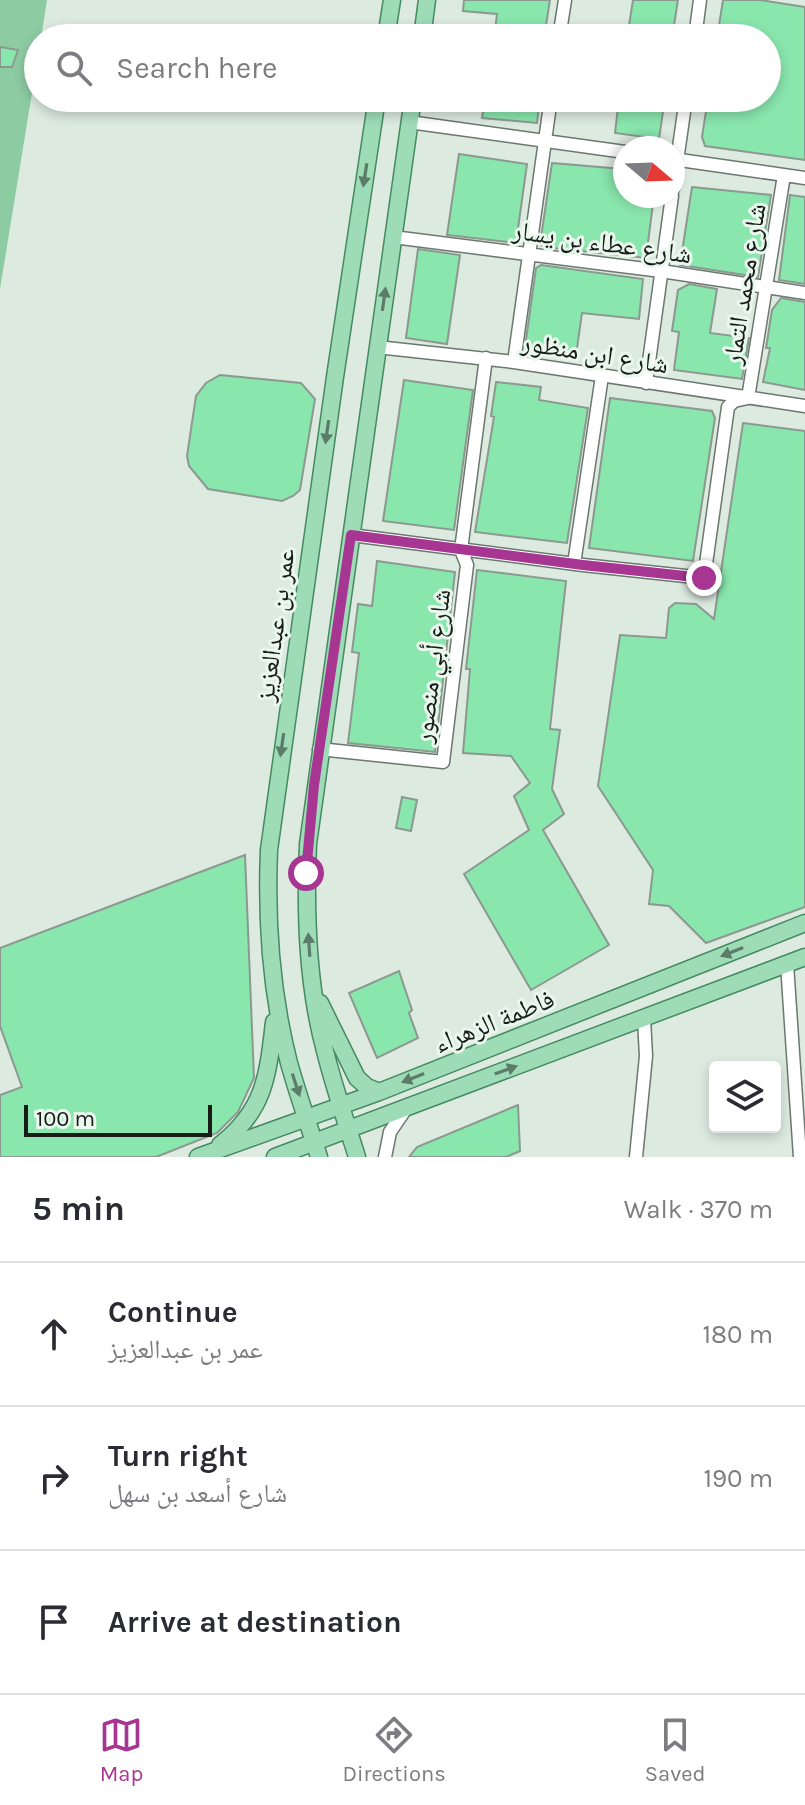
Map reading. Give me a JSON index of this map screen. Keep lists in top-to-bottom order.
{
  "streets": {
    "main road": ["عمر بن عبدالعزيز", "فاطمة الزهراء"],
    "street": [
      "شارع عطاء بن يسار",
      "شارع محمد التمار",
      "شارع ابن منظور",
      "شارع أبي منصور"
    ]
  },
  "crossings": [
    ["شارع عطاء بن يسار", "شارع محمد التمار"],
    ["شارع محمد التمار", "شارع ابن منظور"],
    ["شارع ابن منظور", "شارع أبي منصور"],
    ["عمر بن عبدالعزيز", "فاطمة الزهراء"]
  ],
  "scale_bar": "100 m",
  "north": "right",
  "page": {
    "search": "Search here",
    "scale": "100 m",
    "heading": ["5 min", "Walk · 370 m"],
    "list": [
      ["Continue", "عمر بن عبدالعزيز", "180 m"],
      ["Turn right", "شارع أسعد بن سهل", "190 m"],
      "Arrive at destination"
    ],
    "nav": ["Map", "Directions", "Saved"]
  }
}
